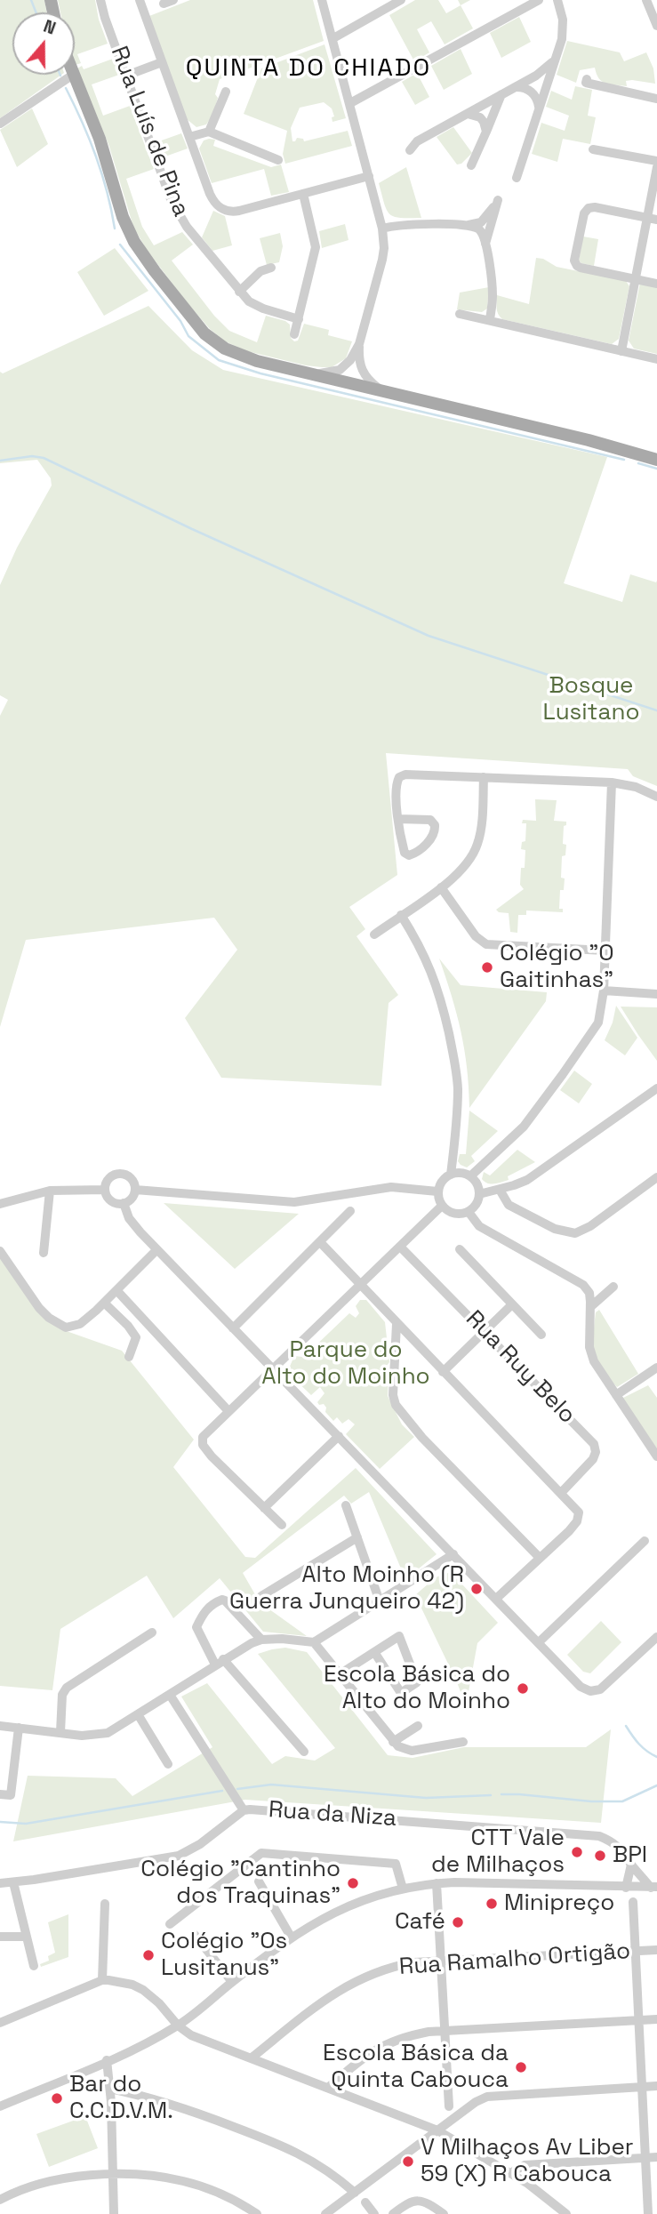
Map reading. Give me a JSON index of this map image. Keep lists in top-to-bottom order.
{
  "streets": {
    "street": [
      "Rua Luís de Pina",
      "Rua Ruy Belo",
      "Rua da Niza",
      "Rua Ramalho Ortigão"
    ]
  },
  "districts": ["QUINTA DO CHIADO"],
  "parks": ["Bosque Lusitano", "Parque do Alto do Moinho"],
  "places": [
    "Colégio \"O Gaitinhas\"",
    "Alto Moinho (R Guerra Junqueiro 42)",
    "Escola Básica do Alto do Moinho",
    "CTT Vale de Milhaços",
    "BPI",
    "Colégio \"Cantinho dos Traquinas\"",
    "Minipreço",
    "Café",
    "Colégio \"Os Lusitanus\"",
    "Escola Básica da Quinta Cabouca",
    "Bar do C.C.D.V.M.",
    "V Milhaços Av Liber 59 (X) R Cabouca"
  ],
  "north": "top"
}
